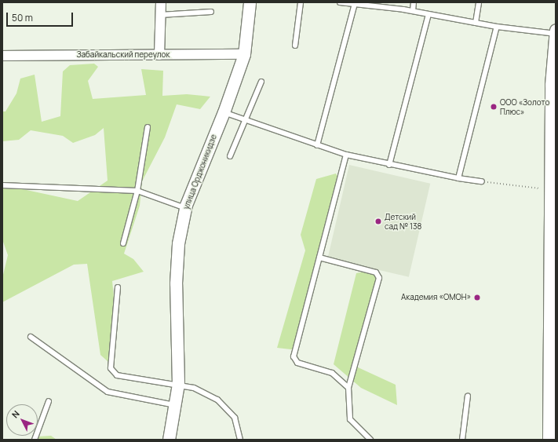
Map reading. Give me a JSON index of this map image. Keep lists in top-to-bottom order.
{
  "streets": {
    "street": ["Забайкальский переулок", "улица Орджоникидзе"]
  },
  "crossings": [
    ["Забайкальский переулок", "улица Орджоникидзе"]
  ],
  "places": ["ООО «Золото Плюс»", "Детский сад № 138", "Академия «ОМОН»"],
  "scale_bar": "50 m",
  "north": "top left"
}
